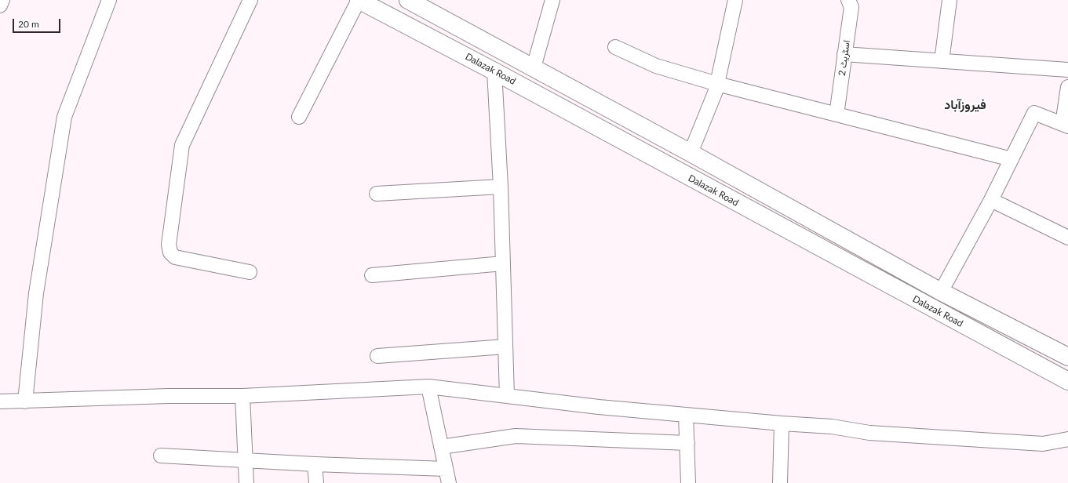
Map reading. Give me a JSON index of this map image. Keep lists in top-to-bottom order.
{
  "streets": {
    "main road": ["Dalazak Road"],
    "street": ["اسٹریٹ 2"]
  },
  "districts": ["فیروزآباد"],
  "scale_bar": "20 m"
}
